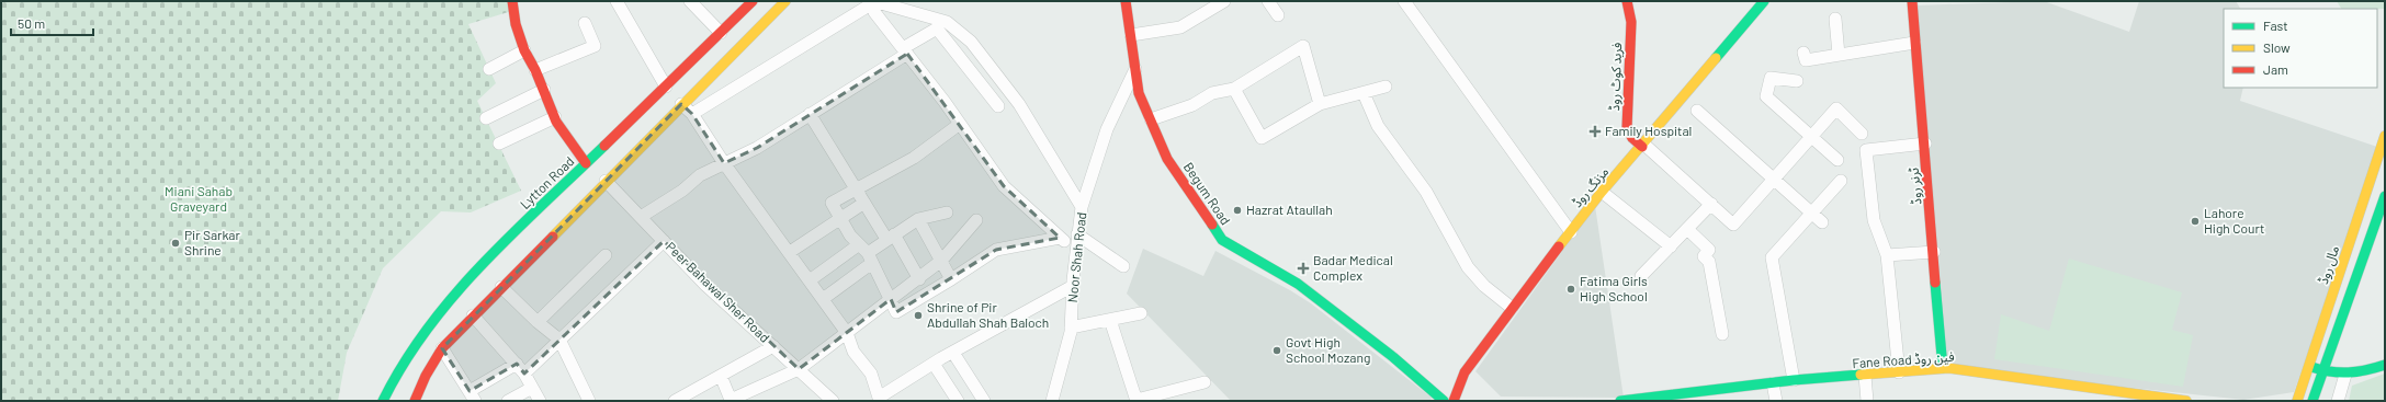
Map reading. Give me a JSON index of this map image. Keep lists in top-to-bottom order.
{
  "streets": {
    "main road": [
      "فرید کوٹ روڈ",
      "Lytton Road",
      "ٹرنر روڈ",
      "مزنگ روڈ",
      "Begum Road",
      "مال روڈ",
      "Fane Road فین روڈ"
    ],
    "street": ["Noor Shah Road", "Peer Bahawal Sher Road"]
  },
  "crossings": [
    ["فرید کوٹ روڈ", "مزنگ روڈ"],
    ["ٹرنر روڈ", "Fane Road فین روڈ"],
    ["Begum Road", "Noor Shah Road"]
  ],
  "parks": ["Miani Sahab Graveyard"],
  "places": {
    "health": ["Family Hospital", "Badar Medical Complex"],
    "other": [
      "Hazrat Ataullah",
      "Lahore High Court",
      "Pir Sarkar Shrine",
      "Fatima Girls High School",
      "Shrine of Pir Abdullah Shah Baloch",
      "Govt High School Mozang"
    ]
  },
  "legend": ["Fast", "Slow", "Jam"],
  "scale_bar": "50 m"
}
